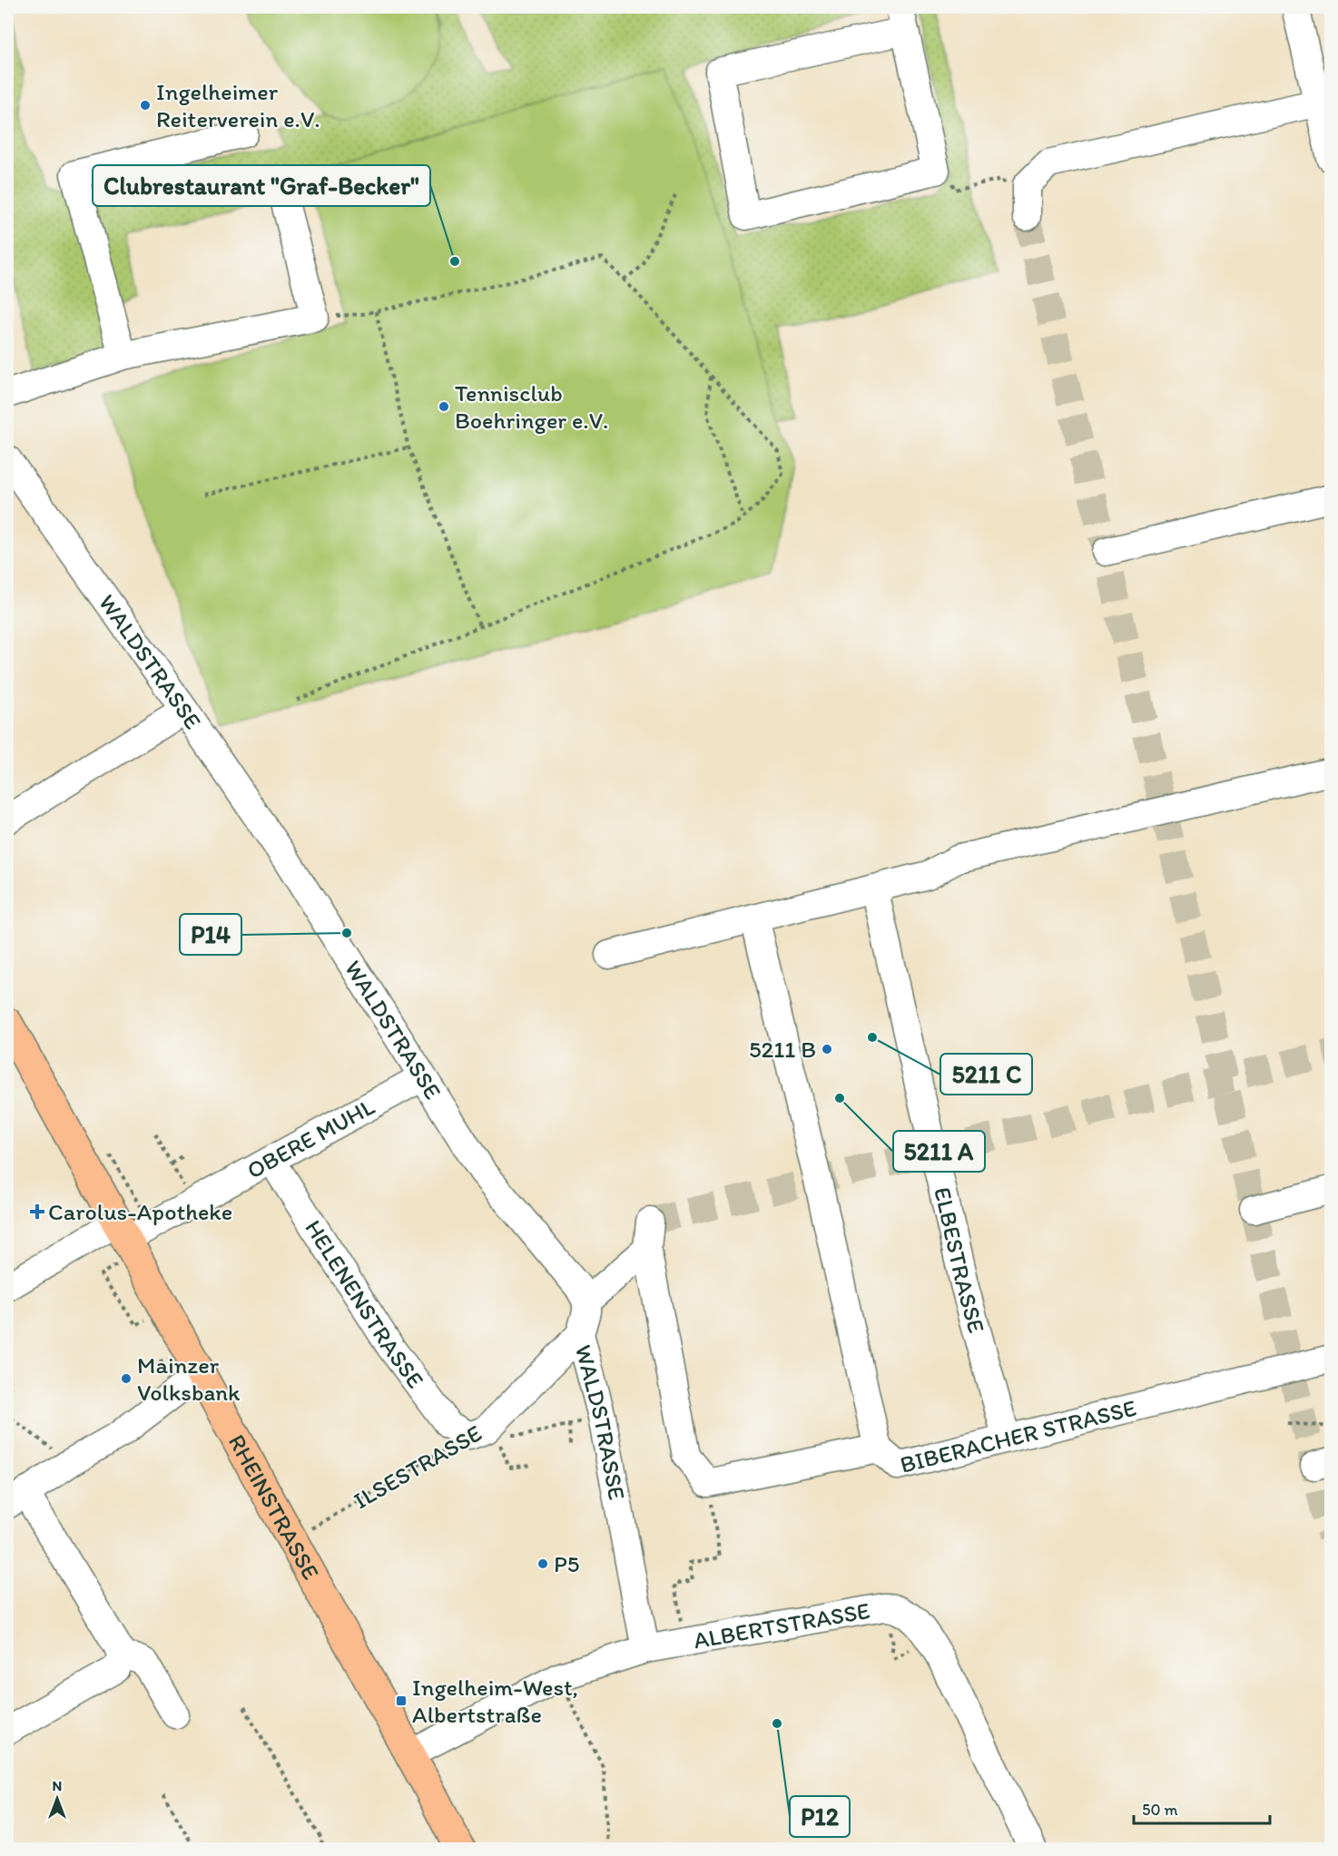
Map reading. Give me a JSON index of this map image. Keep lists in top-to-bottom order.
{
  "streets": {
    "main road": ["RHEINSTRASSE"],
    "street": [
      "WALDSTRASSE",
      "OBERE MUHL",
      "ELBESTRASSE",
      "HELENENSTRASSE",
      "BIBERACHER STRASSE",
      "ILSESTRASSE",
      "ALBERTSTRASSE"
    ]
  },
  "crossings": [
    ["WALDSTRASSE", "OBERE MUHL"],
    ["WALDSTRASSE", "ILSESTRASSE"],
    ["WALDSTRASSE", "ALBERTSTRASSE"],
    ["OBERE MUHL", "HELENENSTRASSE"],
    ["OBERE MUHL", "RHEINSTRASSE"],
    ["ELBESTRASSE", "BIBERACHER STRASSE"],
    ["HELENENSTRASSE", "ILSESTRASSE"],
    ["ILSESTRASSE", "RHEINSTRASSE"],
    ["RHEINSTRASSE", "ALBERTSTRASSE"]
  ],
  "places": {
    "other": [
      "Ingelheimer Reiterverein e.V.",
      "Clubrestaurant \"Graf-Becker\"",
      "Tennisclub Boehringer e.V.",
      "P14",
      "5211 C",
      "5211 B",
      "5211 A",
      "Mainzer Volksbank",
      "P5",
      "P12"
    ],
    "health": ["Carolus-Apotheke"],
    "transit": ["Ingelheim-West, Albertstraße"]
  },
  "scale_bar": "50 m",
  "north": "top"
}
